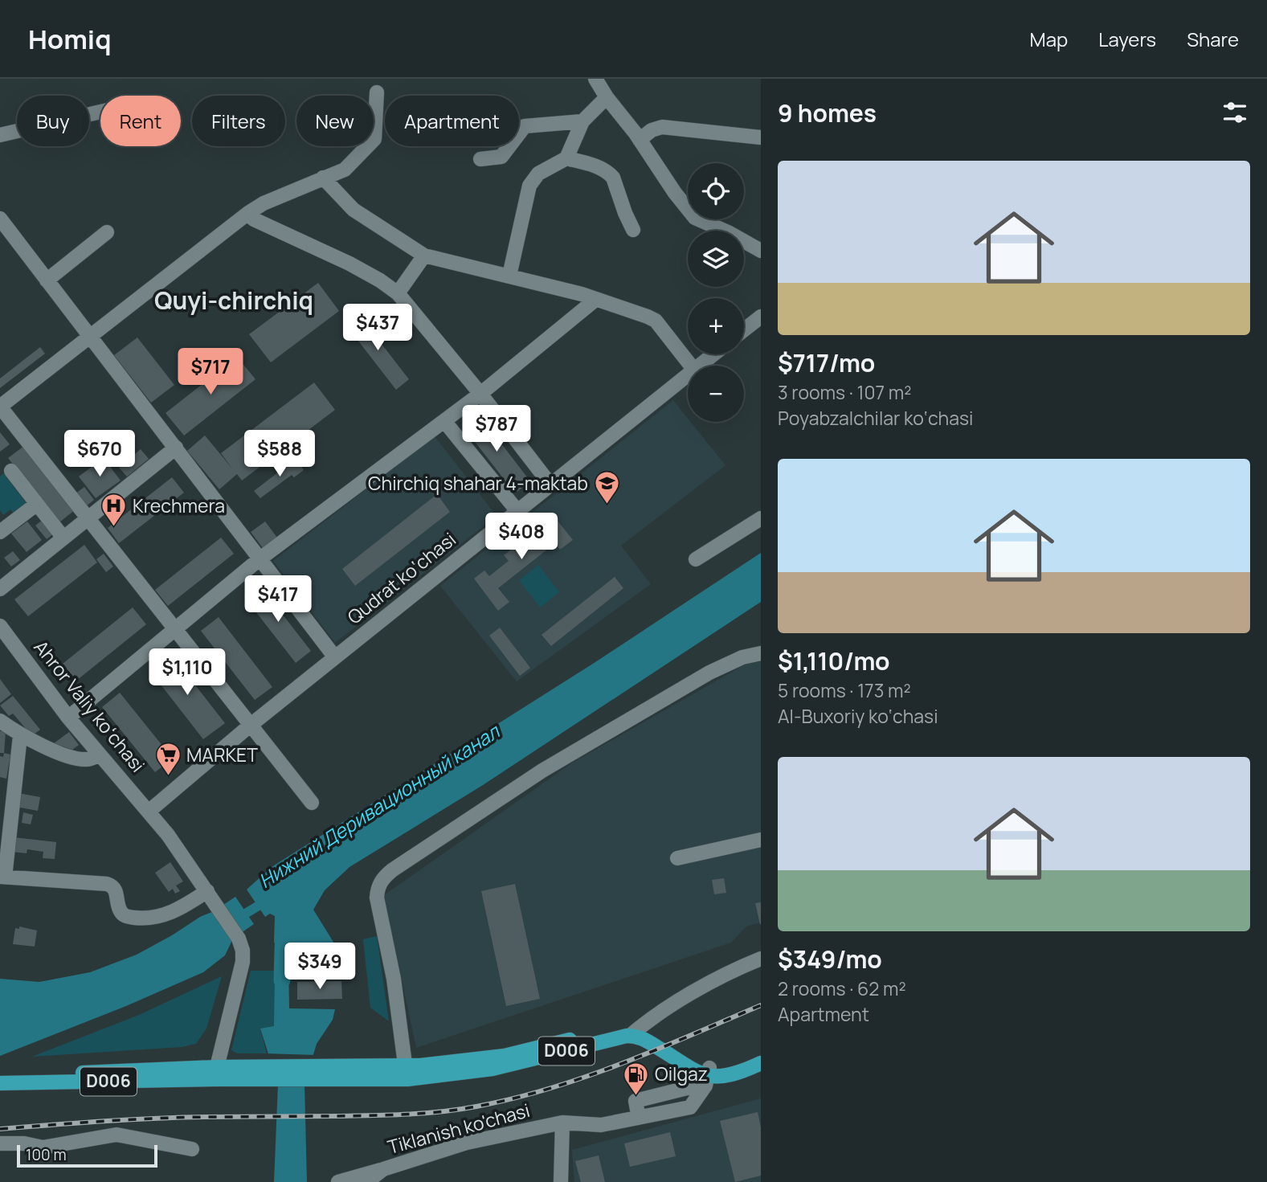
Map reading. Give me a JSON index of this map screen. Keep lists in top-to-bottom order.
{
  "streets": {
    "main road": ["D006"],
    "street": ["Qudrat ko‘chasi", "Ahror Valiy koʻchasi", "Tiklanish ko'chasi"]
  },
  "crossings": [
    ["Qudrat ko‘chasi", "Ahror Valiy koʻchasi"]
  ],
  "districts": ["Quyi-chirchiq"],
  "water": ["Нижний Деривационный канал"],
  "places": {
    "school or university": ["Chirchiq shahar 4-maktab"],
    "hospital": ["Krechmera"],
    "supermarket": ["MARKET"],
    "fuel station": ["Oilgaz"]
  },
  "scale_bar": "100 m",
  "page": {
    "header": "Homiq",
    "nav": ["Map", "Layers", "Share"],
    "heading": "9 homes",
    "chip": [
      "Buy",
      "Rent",
      "Filters",
      "New",
      "Apartment"
    ],
    "list": [
      {
        "name": "$717/mo",
        "note": "3 rooms · 107 m² · Poyabzalchilar ko‘chasi"
      },
      {
        "name": "$1,110/mo",
        "note": "5 rooms · 173 m² · Al-Buxoriy ko‘chasi"
      },
      {
        "name": "$349/mo",
        "note": "2 rooms · 62 m² · Apartment"
      }
    ],
    "map_buttons": ["+", "−"],
    "price": [
      "$437",
      "$717",
      "$787",
      "$670",
      "$588",
      "$408",
      "$417",
      "$1,110",
      "$349"
    ],
    "scale": "100 m"
  }
}
